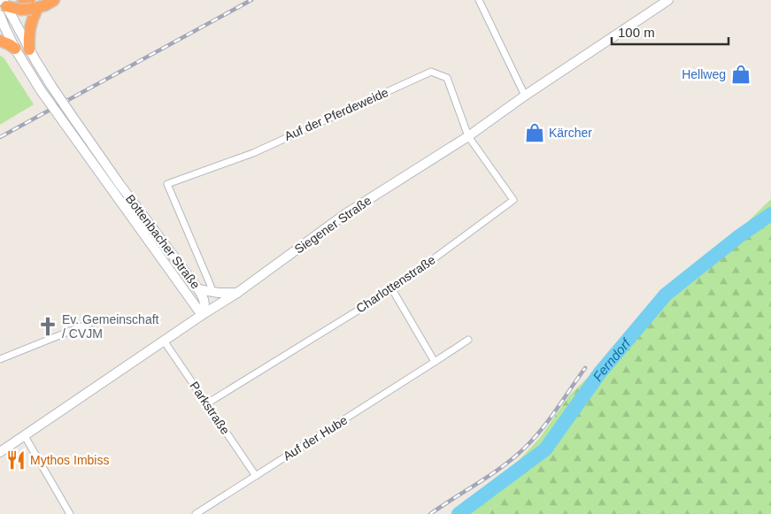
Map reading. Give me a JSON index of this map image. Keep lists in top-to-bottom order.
{
  "streets": {
    "main road": ["Siegener Straße", "Bottenbacher Straße"],
    "street": [
      "Auf der Pferdeweide",
      "Charlottenstraße",
      "Parkstraße",
      "Auf der Hube"
    ]
  },
  "crossings": [
    ["Auf der Pferdeweide", "Siegener Straße"],
    ["Auf der Pferdeweide", "Charlottenstraße"],
    ["Siegener Straße", "Bottenbacher Straße"],
    ["Siegener Straße", "Charlottenstraße"],
    ["Siegener Straße", "Parkstraße"],
    ["Charlottenstraße", "Parkstraße"],
    ["Parkstraße", "Auf der Hube"]
  ],
  "water": ["Ferndorf"],
  "places": {
    "shop": ["Hellweg", "Kärcher"],
    "church": ["Ev. Gemeinschaft / CVJM"],
    "restaurant": ["Mythos Imbiss"]
  },
  "scale_bar": "100 m"
}
